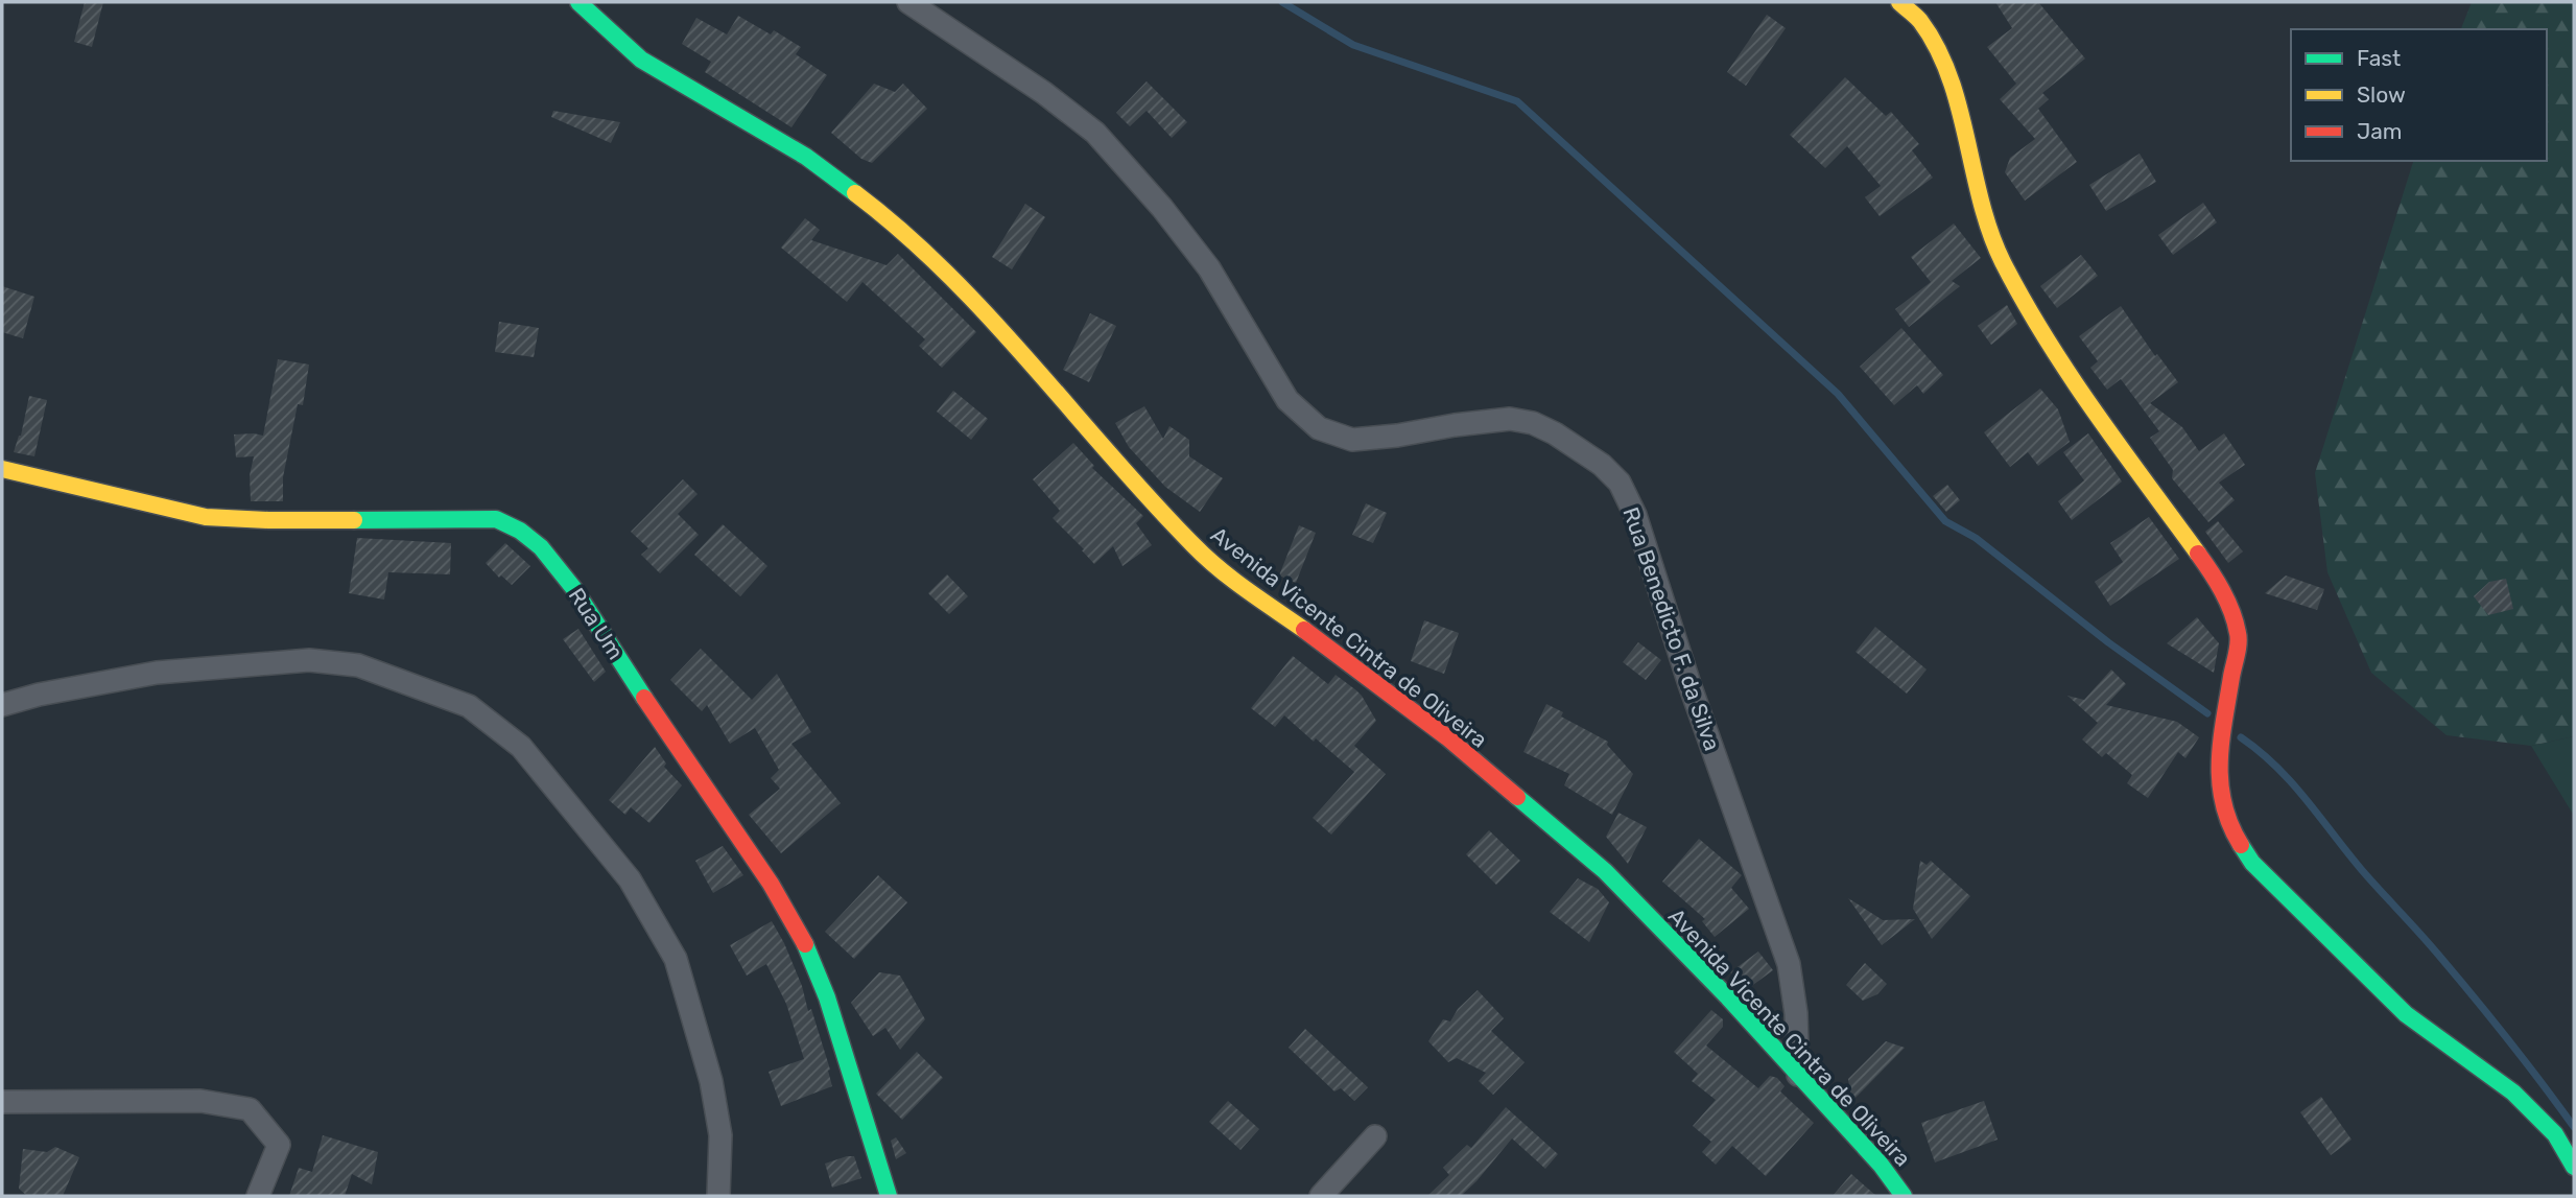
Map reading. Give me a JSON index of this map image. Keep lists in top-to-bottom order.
{
  "streets": {
    "street": ["Rua Um", "Rua Benedicto F. da Silva", "Avenida Vicente Cintra de Oliveira"]
  },
  "crossings": [
    ["Rua Benedicto F. da Silva", "Avenida Vicente Cintra de Oliveira"]
  ],
  "legend": ["Fast", "Slow", "Jam"]
}
